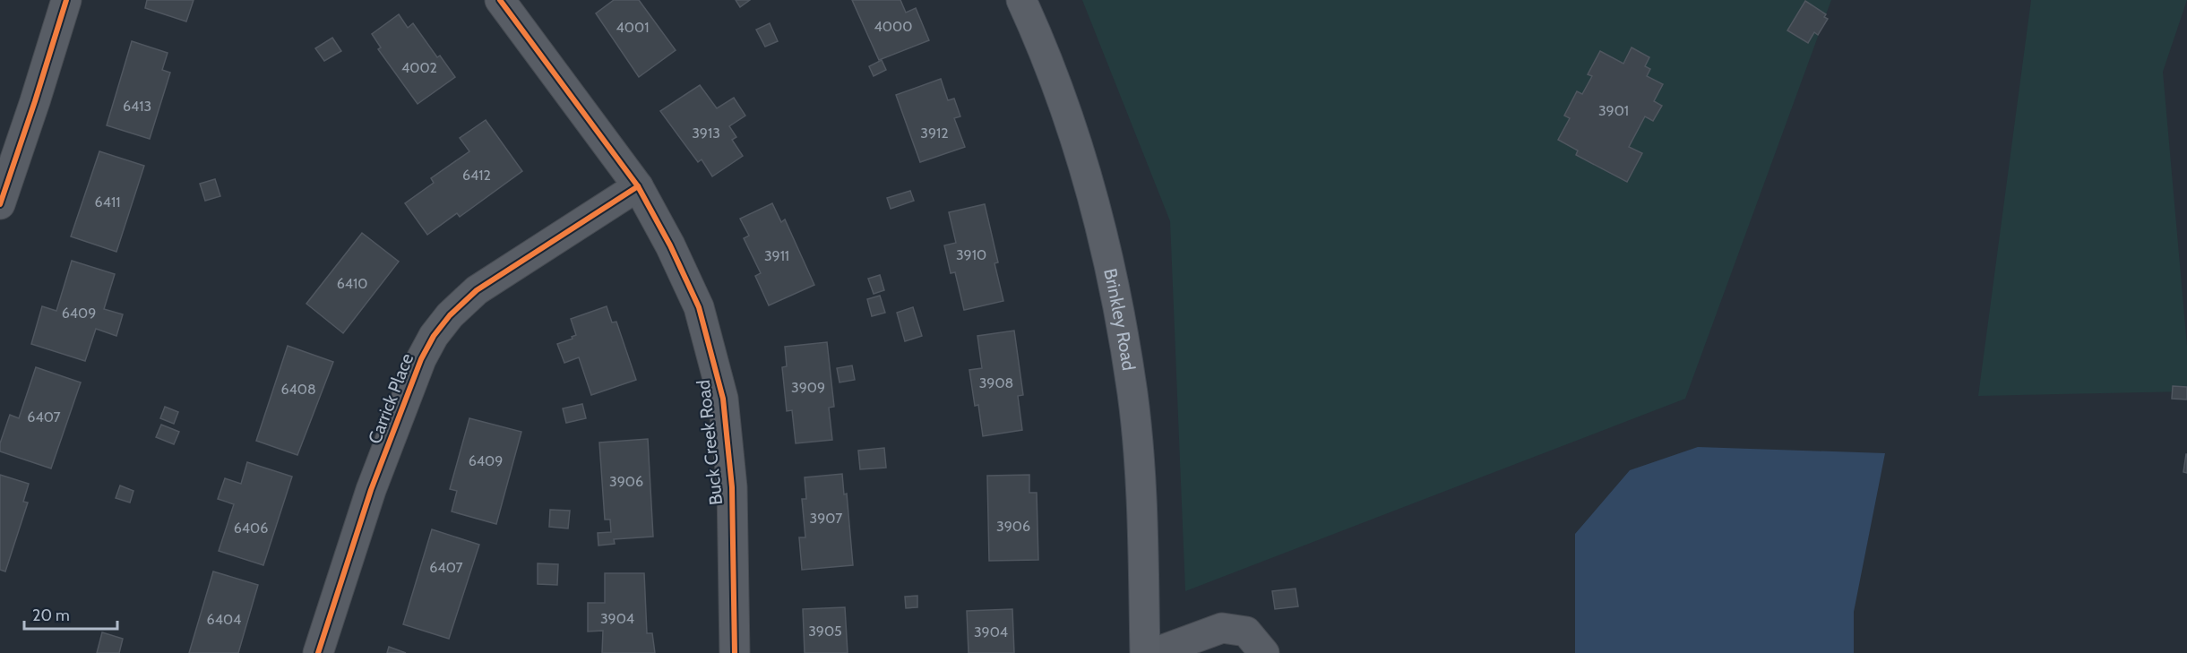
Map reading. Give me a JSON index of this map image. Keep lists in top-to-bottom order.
{
  "streets": {
    "main road": ["Brinkley Road"],
    "street": ["Carrick Place", "Buck Creek Road"]
  },
  "crossings": [
    ["Carrick Place", "Buck Creek Road"]
  ],
  "house_numbers": [
    "4000",
    "4001",
    "4002",
    "6413",
    "3901",
    "3913",
    "3912",
    "6412",
    "6411",
    "3910",
    "3911",
    "6410",
    "6409",
    "3908",
    "3909",
    "6408",
    "6407",
    "6409",
    "3906",
    "3907",
    "3906",
    "6406",
    "6407",
    "3904",
    "6404",
    "3905",
    "3904"
  ],
  "scale_bar": "20 m"
}
